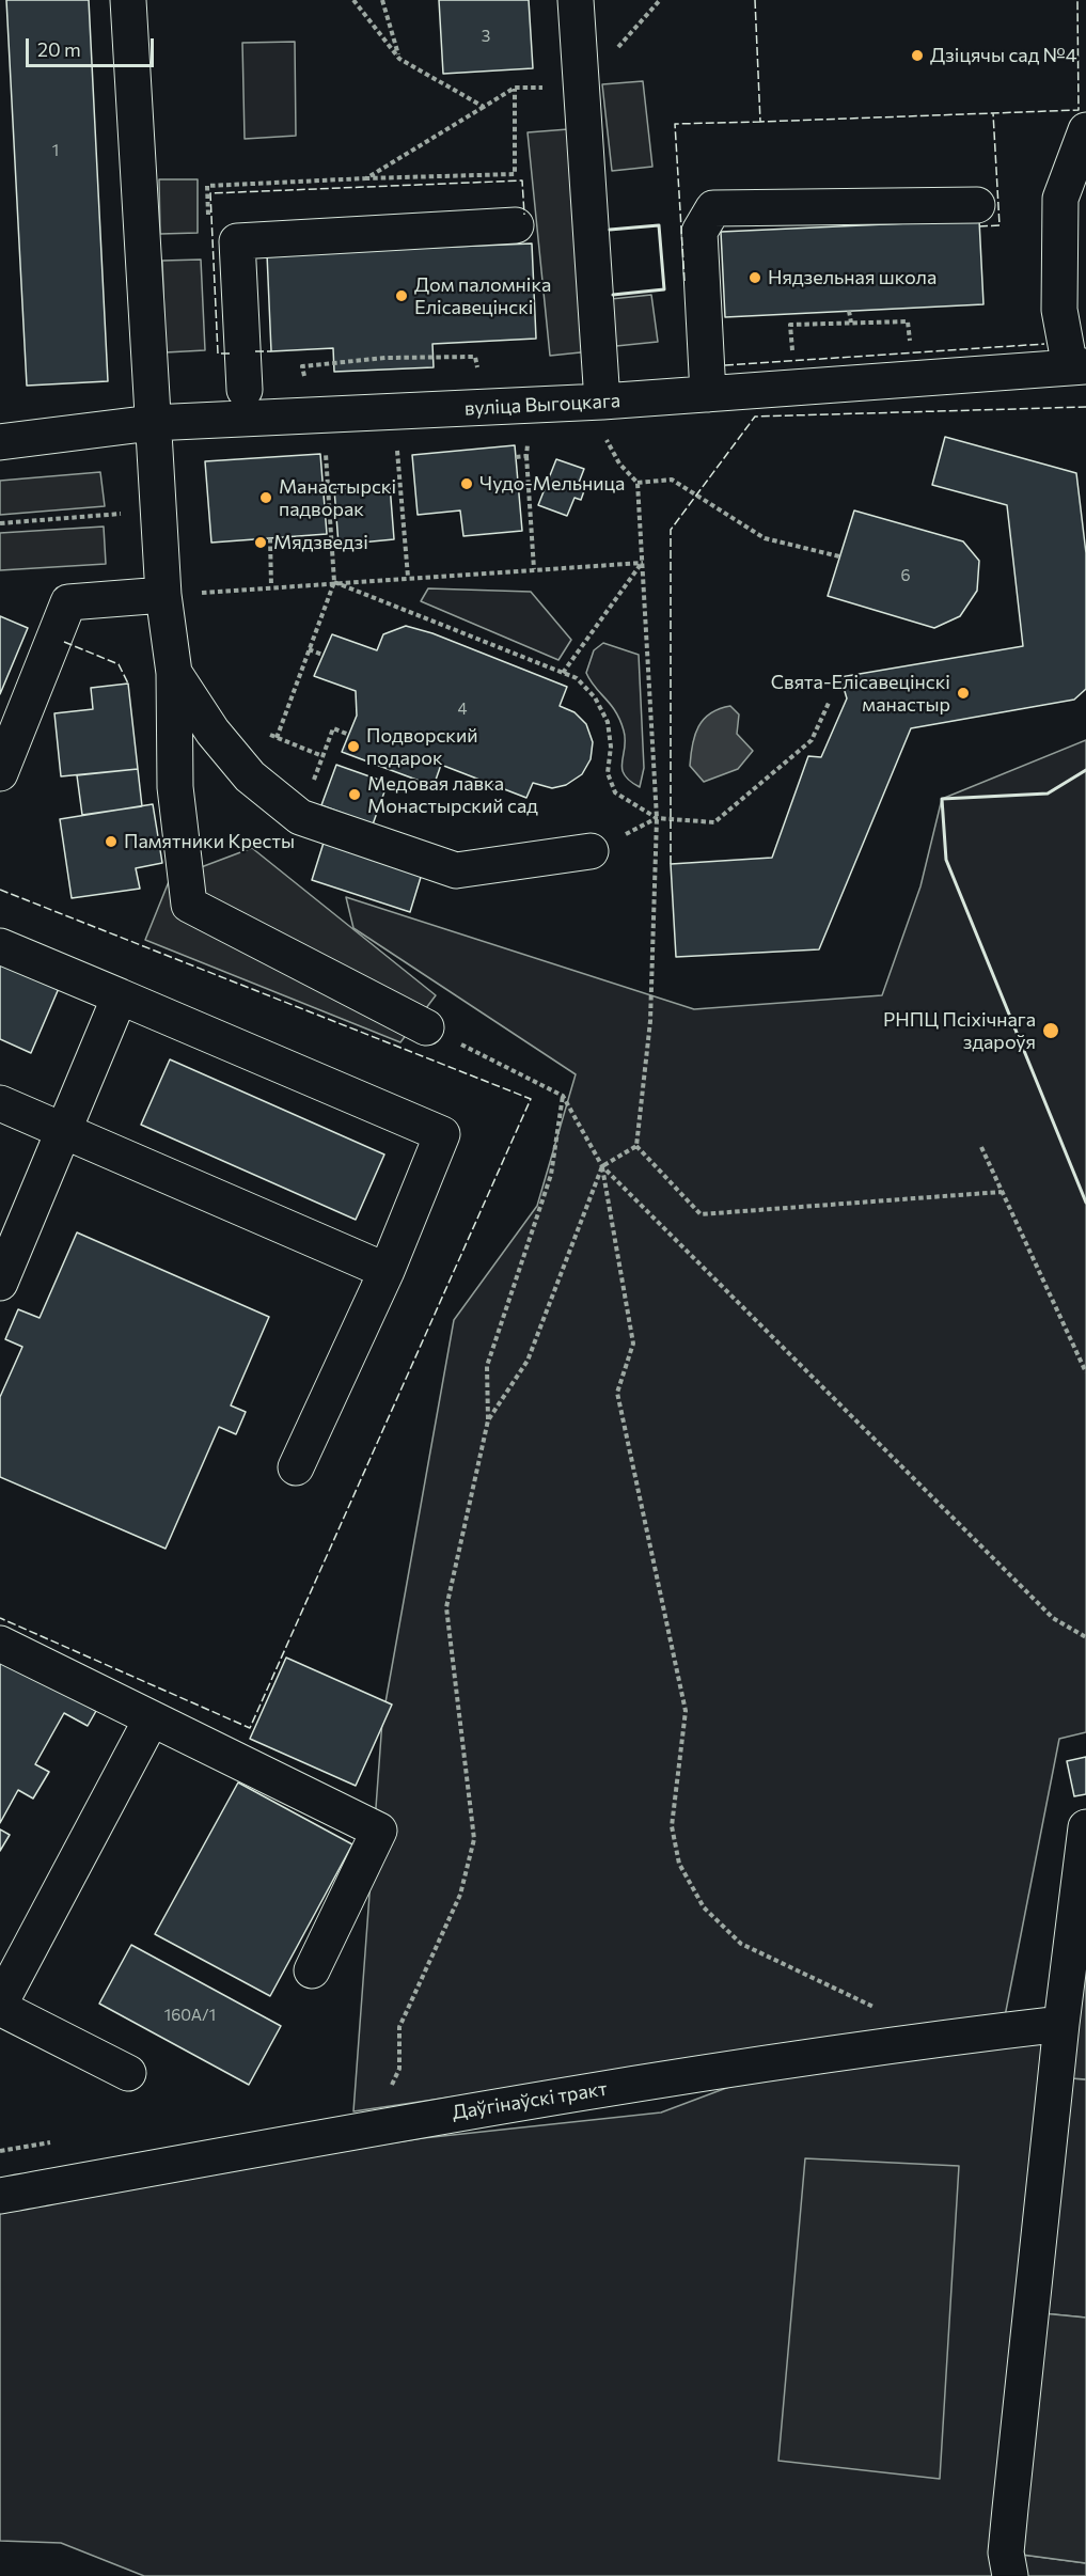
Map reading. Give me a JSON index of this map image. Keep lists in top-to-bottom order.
{
  "streets": {
    "street": ["вуліца Выгоцкага", "Даўгінаўскі тракт"]
  },
  "places": [
    "Дзіцячы сад №4",
    "Нядзельная школа",
    "Дом паломніка Елісавецінскі",
    "Чудо-Мельница",
    "Манастырскі падворак",
    "Мядзведзі",
    "Свята-Елісавецінскі манастыр",
    "Подворский подарок",
    "Медовая лавка Монастырский сад",
    "Памятники Кресты",
    "РНПЦ Псіхічнага здароўя"
  ],
  "house_numbers": [
    "3",
    "1",
    "6",
    "4",
    "160А/1"
  ],
  "scale_bar": "20 m"
}
